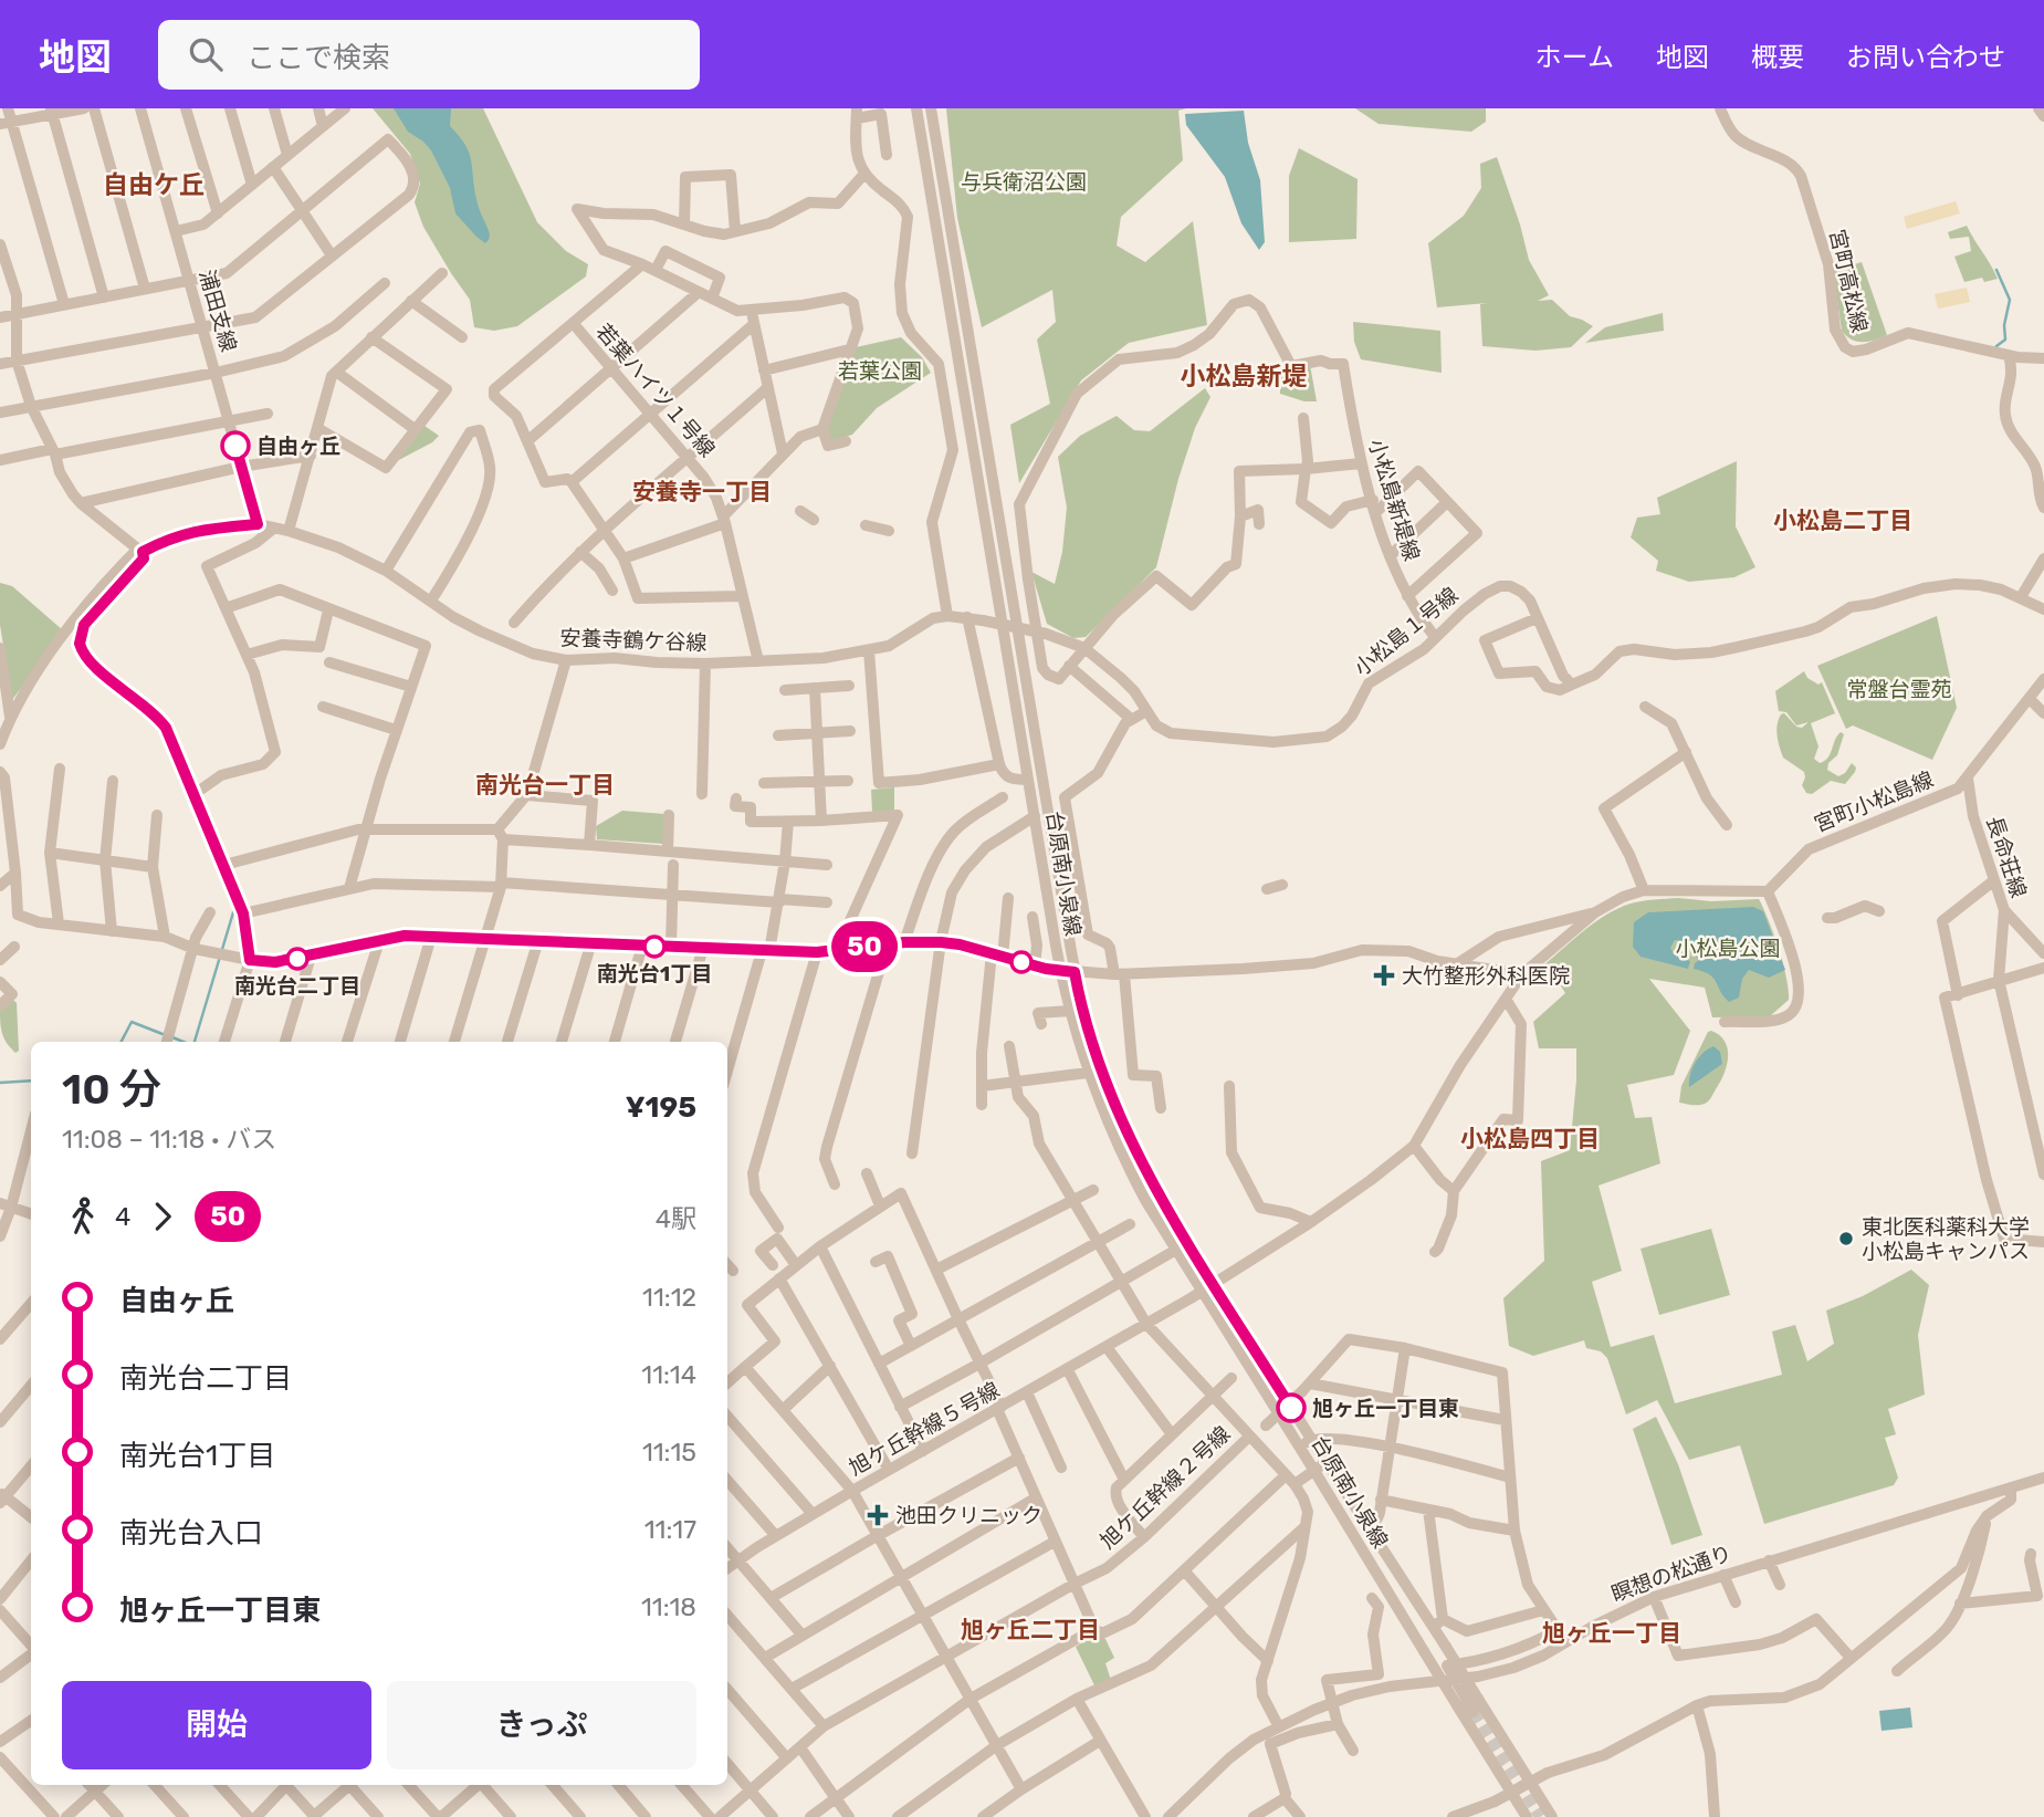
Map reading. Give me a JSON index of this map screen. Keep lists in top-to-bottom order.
{
  "streets": {
    "street": [
      "宮町高松線",
      "浦田支線",
      "若葉ハイツ１号線",
      "小松島新堤線",
      "小松島１号線",
      "安養寺鶴ケ谷線",
      "宮町小松島線",
      "長命荘線",
      "台原南小泉線",
      "旭ケ丘幹線５号線",
      "旭ケ丘幹線２号線",
      "瞑想の松通り"
    ]
  },
  "crossings": [
    ["浦田支線", "安養寺鶴ケ谷線"],
    ["若葉ハイツ１号線", "安養寺鶴ケ谷線"],
    ["小松島新堤線", "小松島１号線"],
    ["小松島１号線", "安養寺鶴ケ谷線"],
    ["宮町小松島線", "長命荘線"],
    ["台原南小泉線", "旭ケ丘幹線５号線"]
  ],
  "districts": [
    "自由ケ丘",
    "小松島新堤",
    "安養寺一丁目",
    "小松島二丁目",
    "南光台一丁目",
    "小松島四丁目",
    "旭ヶ丘二丁目",
    "旭ヶ丘一丁目"
  ],
  "parks": [
    "与兵衛沼公園",
    "若葉公園",
    "常盤台霊苑",
    "小松島公園"
  ],
  "places": {
    "other": [
      "自由ヶ丘",
      "南光台1丁目",
      "南光台二丁目",
      "東北医科薬科大学 小松島キャンパス",
      "旭ヶ丘一丁目東"
    ],
    "health": ["大竹整形外科医院", "池田クリニック"]
  },
  "lines": ["bus line 50"],
  "page": {
    "header": "地図",
    "search": "ここで検索",
    "nav": [
      "ホーム",
      "地図",
      "概要",
      "お問い合わせ"
    ],
    "on_map": "50",
    "heading": ["10 分", "11:08 – 11:18 · バス", "¥195"],
    "legs": ["4", "50", "4駅"],
    "list": [
      {
        "name": "自由ヶ丘",
        "value": "11:12"
      },
      {
        "name": "南光台二丁目",
        "value": "11:14"
      },
      {
        "name": "南光台1丁目",
        "value": "11:15"
      },
      {
        "name": "南光台入口",
        "value": "11:17"
      },
      {
        "name": "旭ヶ丘一丁目東",
        "value": "11:18"
      }
    ],
    "buttons": ["開始", "きっぷ"]
  }
}
